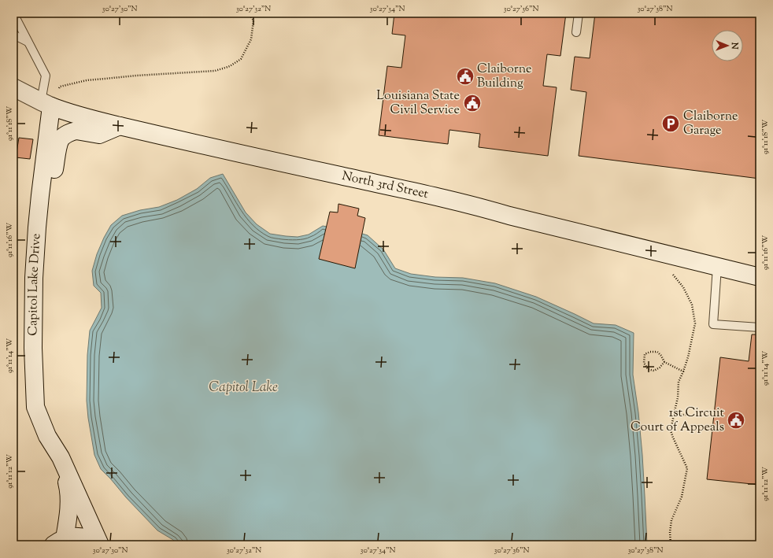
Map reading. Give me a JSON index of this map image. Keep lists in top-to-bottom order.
{
  "streets": {
    "main road": ["North 3rd Street", "Capitol Lake Drive"]
  },
  "crossings": [
    ["North 3rd Street", "Capitol Lake Drive"]
  ],
  "water": ["Capitol Lake"],
  "places": {
    "public building": ["Claiborne Building", "Louisiana State Civil Service", "1st Circuit Court of Appeals"],
    "parking": ["Claiborne Garage"]
  },
  "north": "right",
  "coordinates": [
    "30°27'30\"N",
    "30°27'32\"N",
    "30°27'34\"N",
    "30°27'36\"N",
    "30°27'38\"N",
    "91°11'18\"W",
    "91°11'16\"W",
    "91°11'14\"W",
    "91°11'12\"W"
  ]
}
